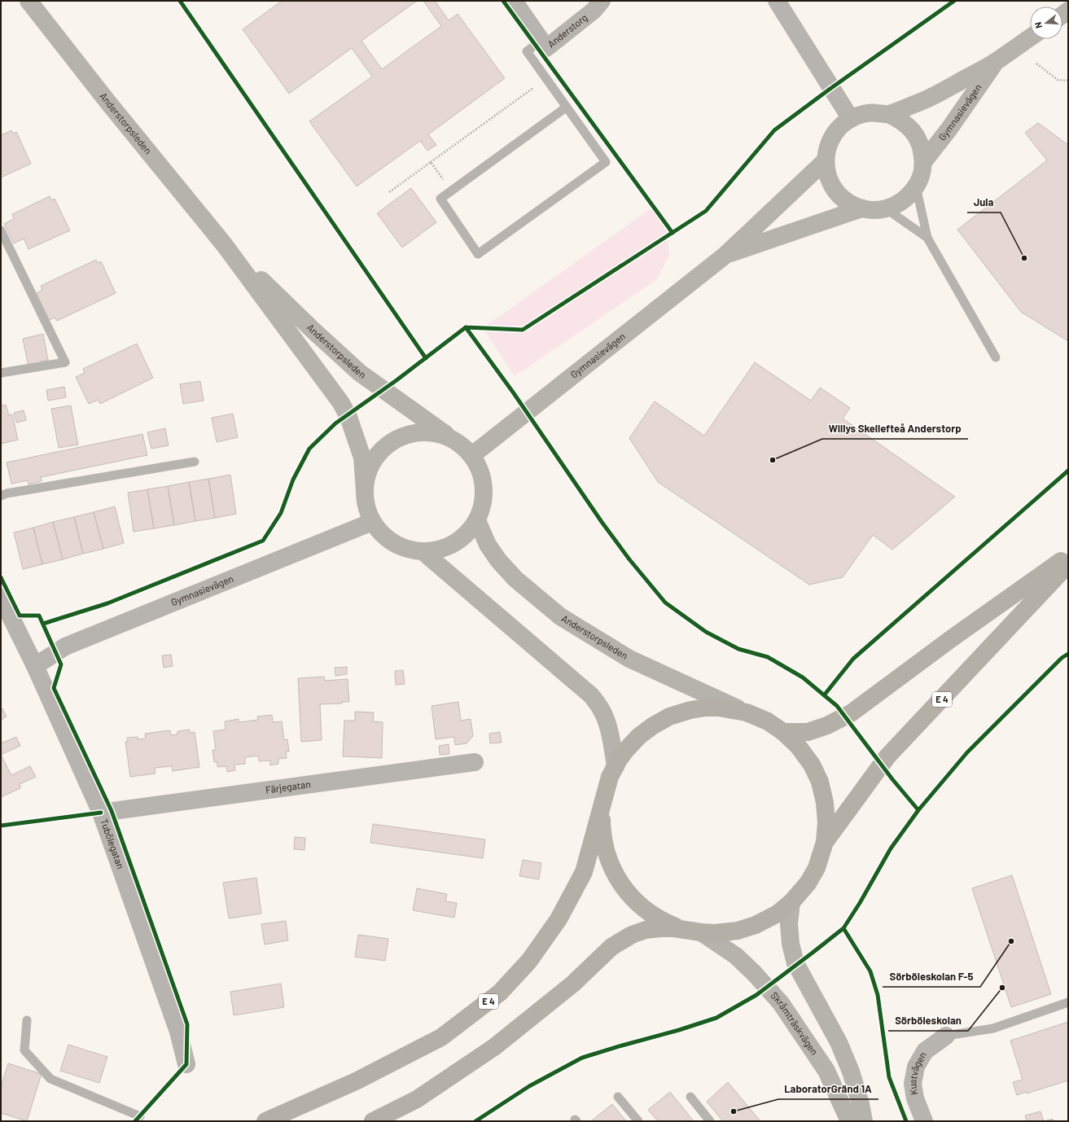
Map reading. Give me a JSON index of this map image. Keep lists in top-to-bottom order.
{
  "streets": {
    "highway": ["E 4"],
    "main road": ["Gymnasievägen", "Anderstorpsleden", "Skråmträskvägen"],
    "street": [
      "Anderstorg",
      "Färjegatan",
      "Tubölegatan",
      "Kustvägen"
    ]
  },
  "crossings": [
    ["Gymnasievägen", "Anderstorpsleden"],
    ["Gymnasievägen", "Tubölegatan"],
    ["Färjegatan", "Tubölegatan"]
  ],
  "places": [
    "Jula",
    "Willys Skellefteå Anderstorp",
    "Sörböleskolan F-5",
    "Sörböleskolan",
    "LaboratorGränd 1A"
  ],
  "north": "left"
}
